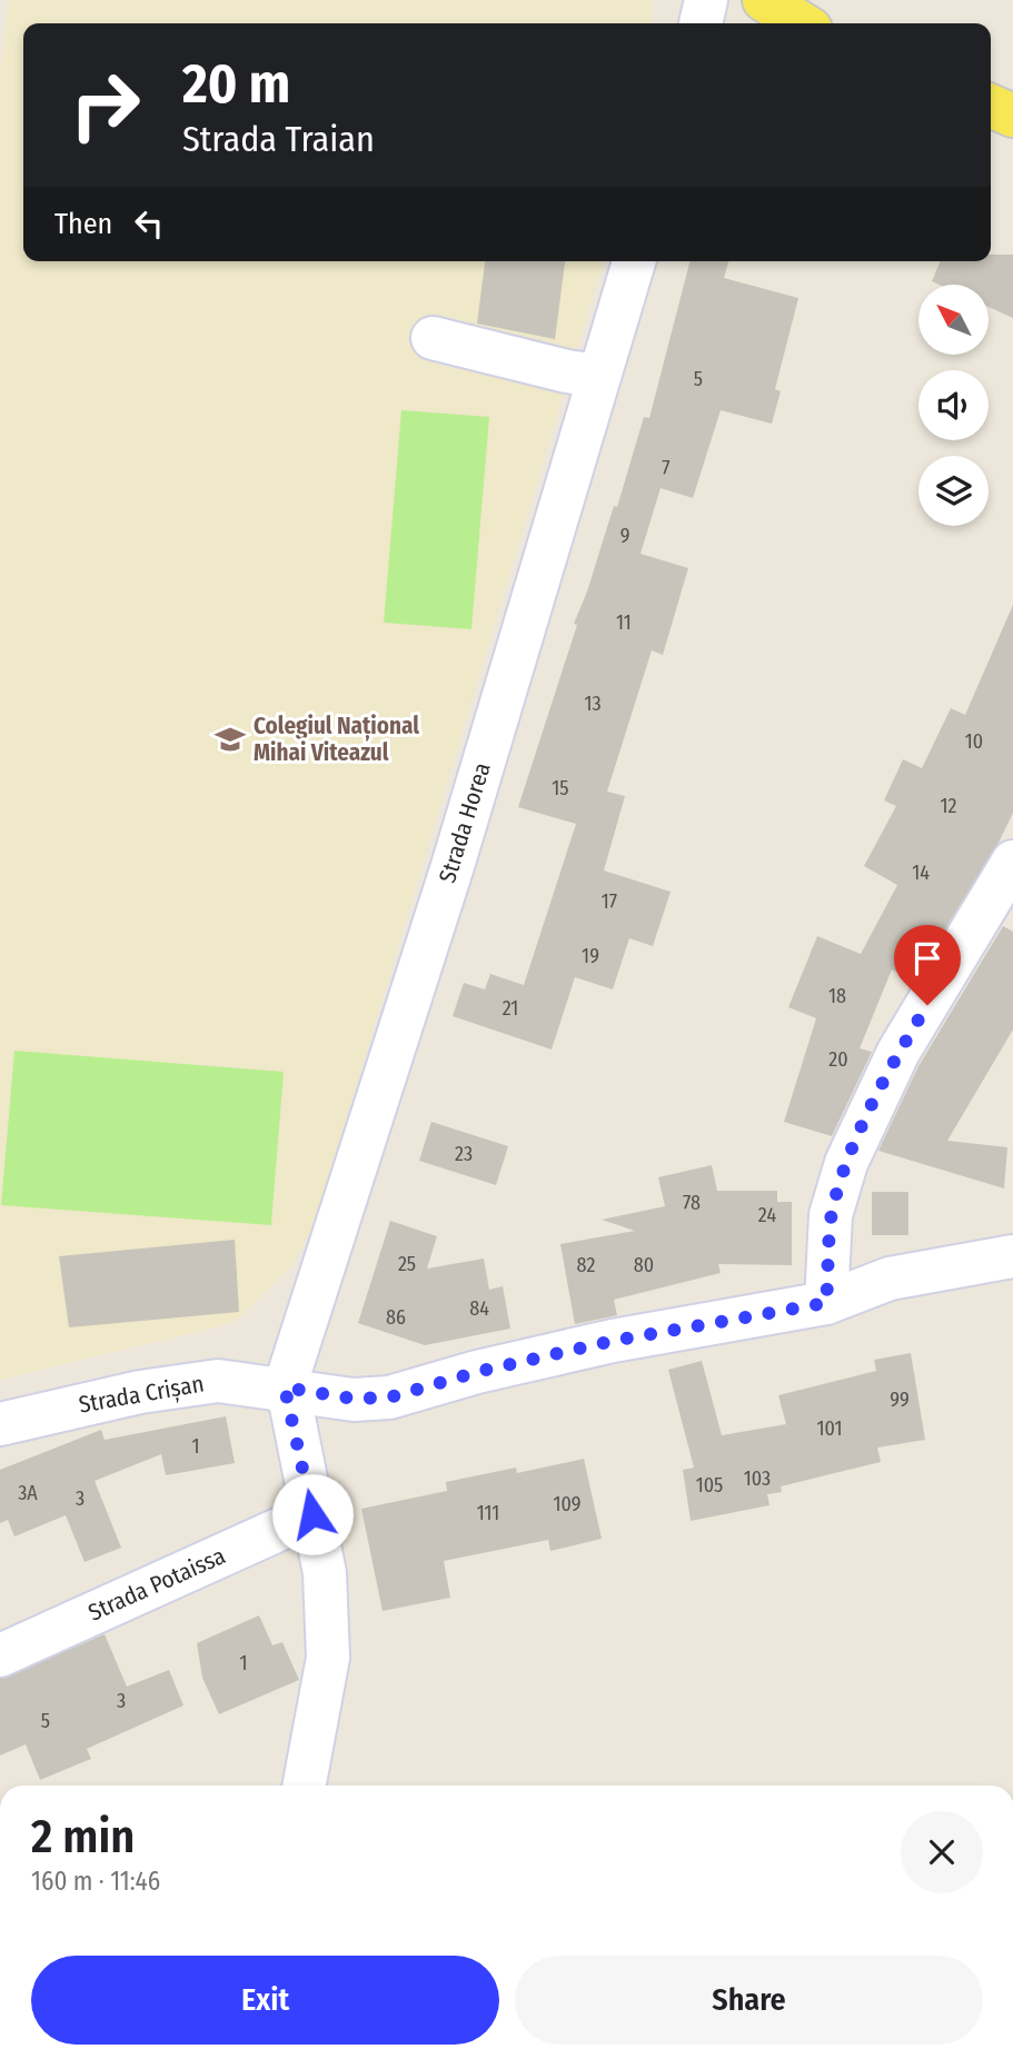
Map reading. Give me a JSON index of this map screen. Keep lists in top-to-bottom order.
{
  "streets": {
    "street": ["Strada Horea", "Strada Crișan", "Strada Potaissa"]
  },
  "crossings": [
    ["Strada Horea", "Strada Crișan"]
  ],
  "places": {
    "school or university": ["Colegiul Național Mihai Viteazul"]
  },
  "house_numbers": [
    "5",
    "7",
    "9",
    "11",
    "13",
    "10",
    "15",
    "12",
    "14",
    "17",
    "19",
    "18",
    "21",
    "20",
    "23",
    "78",
    "24",
    "25",
    "82",
    "80",
    "84",
    "86",
    "99",
    "101",
    "1",
    "103",
    "105",
    "3A",
    "3",
    "109",
    "111",
    "1",
    "3",
    "5"
  ],
  "north": "top left",
  "page": {
    "turn": ["20 m", "Strada Traian"],
    "then": "Then",
    "heading": ["2 min", "160 m · 11:46"],
    "buttons": ["Exit", "Share"]
  }
}
